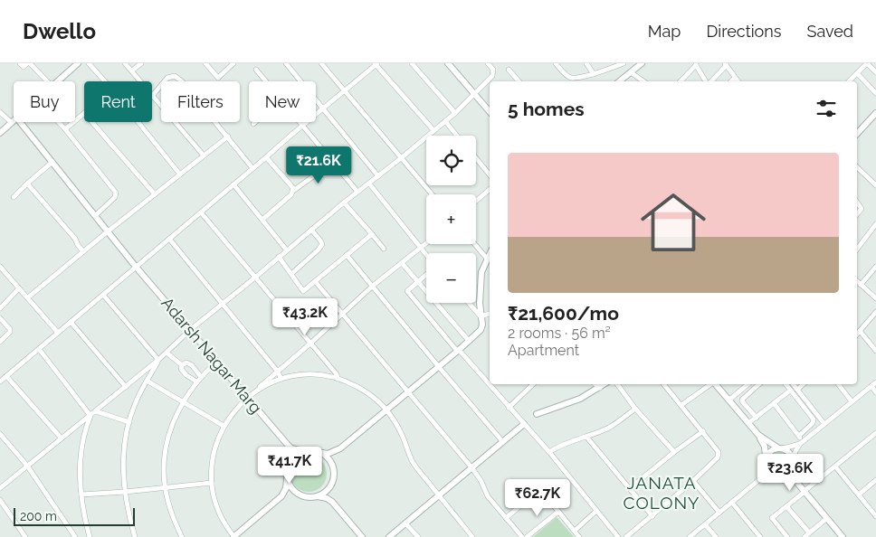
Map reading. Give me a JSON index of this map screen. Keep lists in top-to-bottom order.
{
  "streets": {
    "street": ["Adarsh Nagar Marg"]
  },
  "districts": ["JANATA COLONY"],
  "scale_bar": "200 m",
  "page": {
    "header": "Dwello",
    "nav": ["Map", "Directions", "Saved"],
    "chip": [
      "Buy",
      "Rent",
      "Filters",
      "New"
    ],
    "heading": "5 homes",
    "map_buttons": ["+", "−"],
    "list": [
      {
        "name": "₹21,600/mo",
        "note": "2 rooms · 56 m² · Apartment"
      }
    ],
    "price": [
      "₹21.6K",
      "₹43.2K",
      "₹41.7K",
      "₹23.6K",
      "₹62.7K"
    ],
    "scale": "200 m"
  }
}
